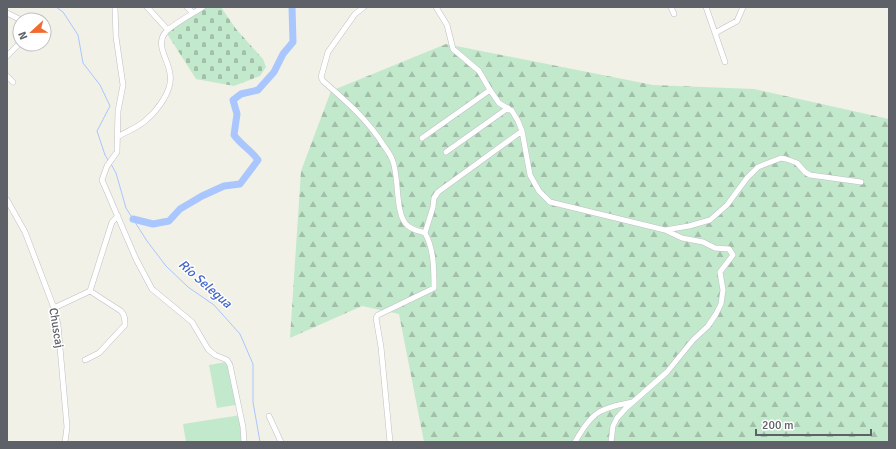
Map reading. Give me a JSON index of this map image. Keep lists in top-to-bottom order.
{
  "streets": {
    "street": ["Chuscaj"]
  },
  "water": ["Río Selegua"],
  "scale_bar": "200 m",
  "north": "left"
}
